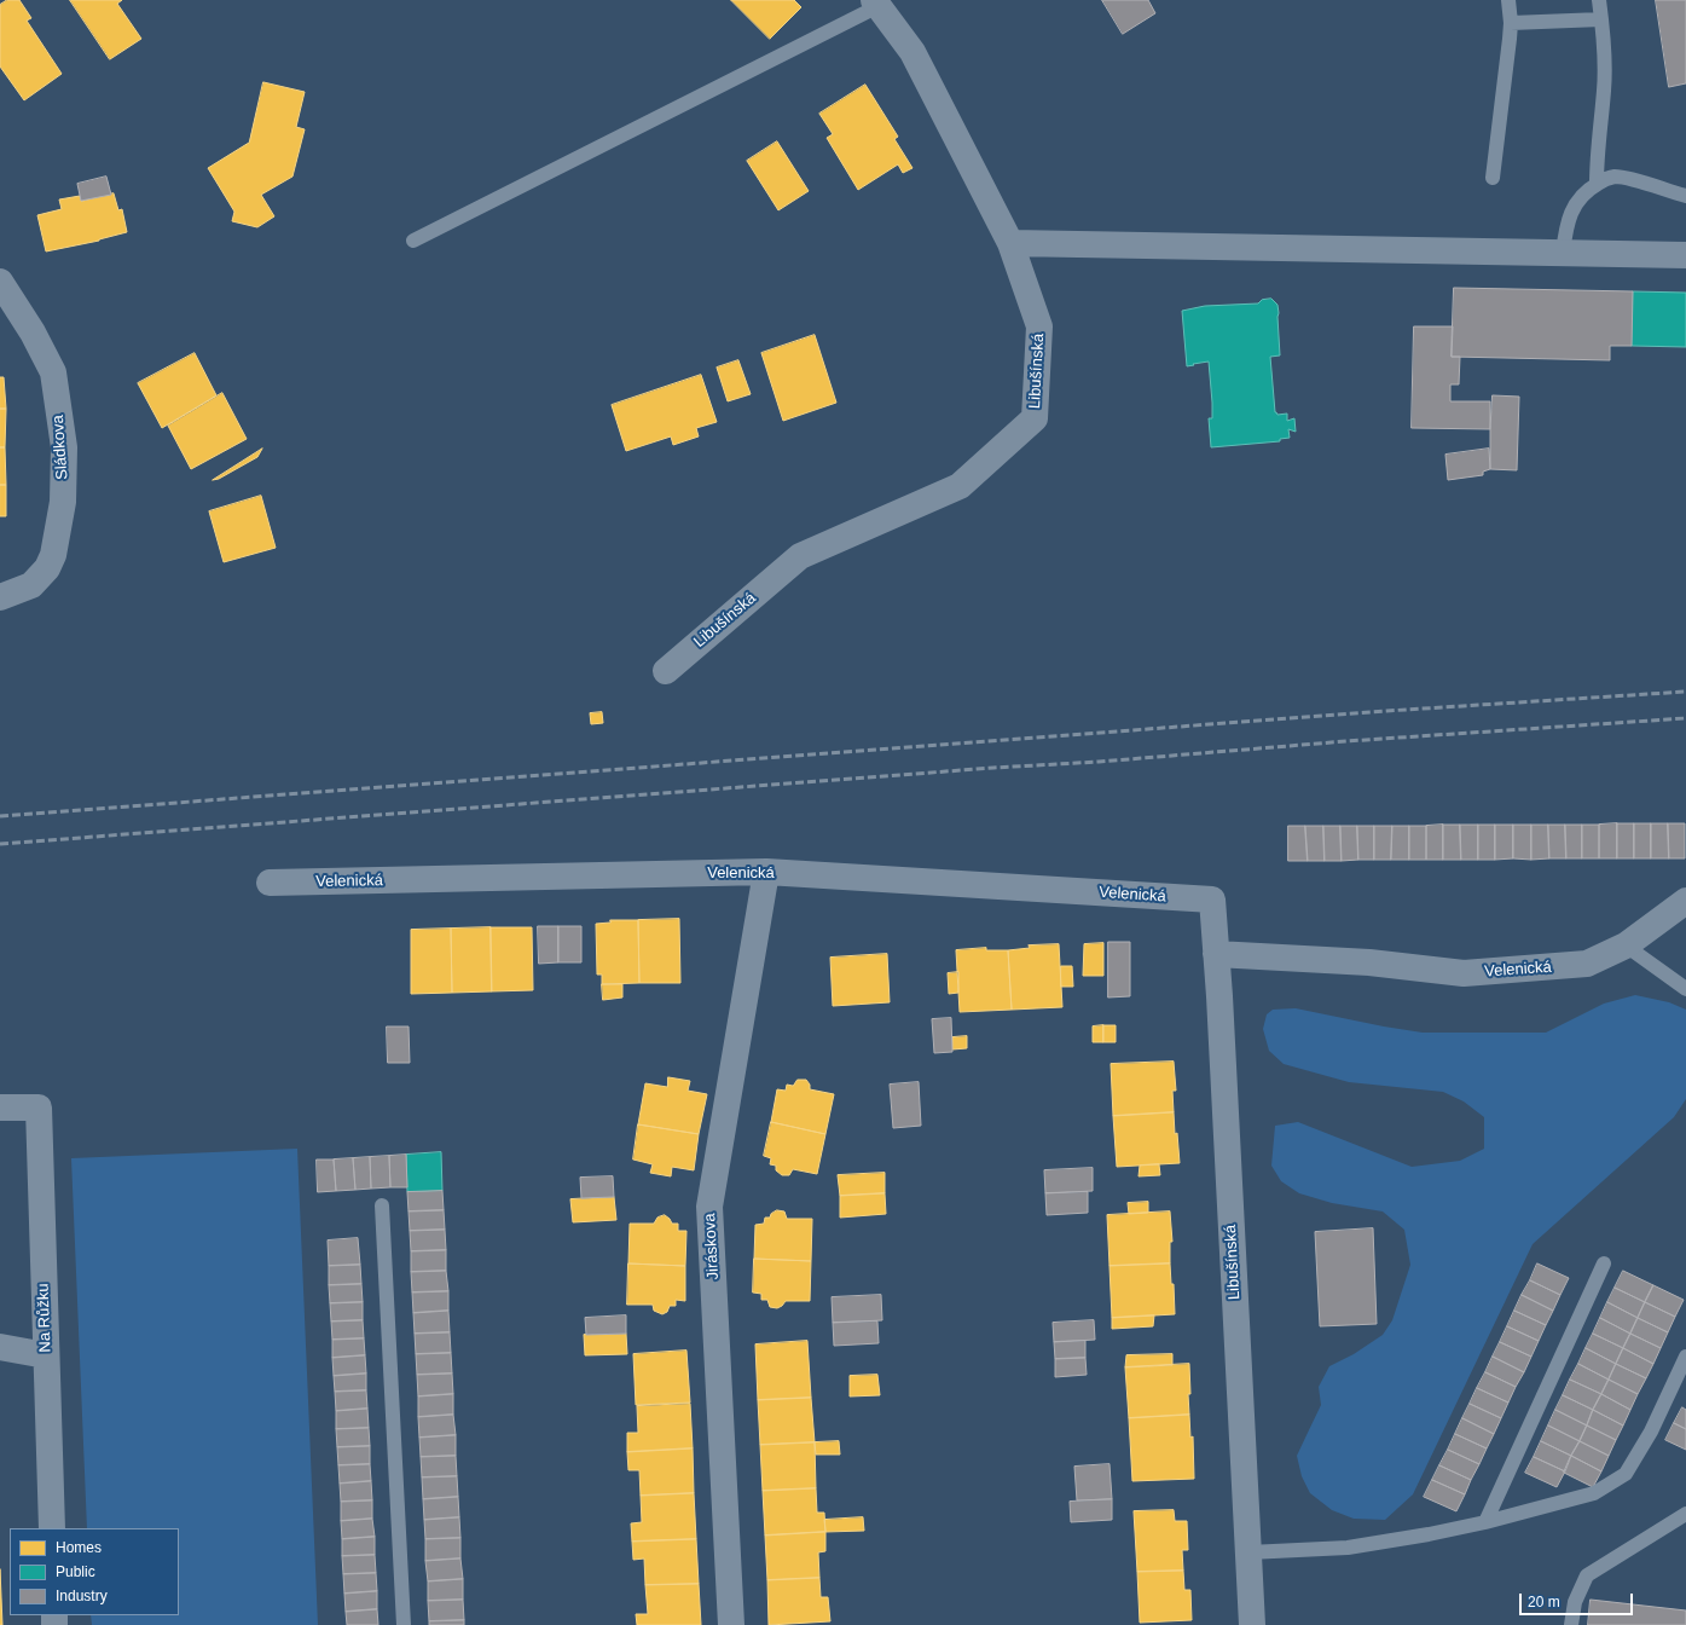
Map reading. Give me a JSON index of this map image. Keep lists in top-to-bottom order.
{
  "streets": {
    "street": [
      "Libušínská",
      "Sládkova",
      "Velenická",
      "Jiráskova",
      "Na Růžku"
    ]
  },
  "crossings": [
    ["Libušínská", "Velenická"],
    ["Velenická", "Jiráskova"]
  ],
  "legend": ["Homes", "Public", "Industry"],
  "scale_bar": "20 m"
}
